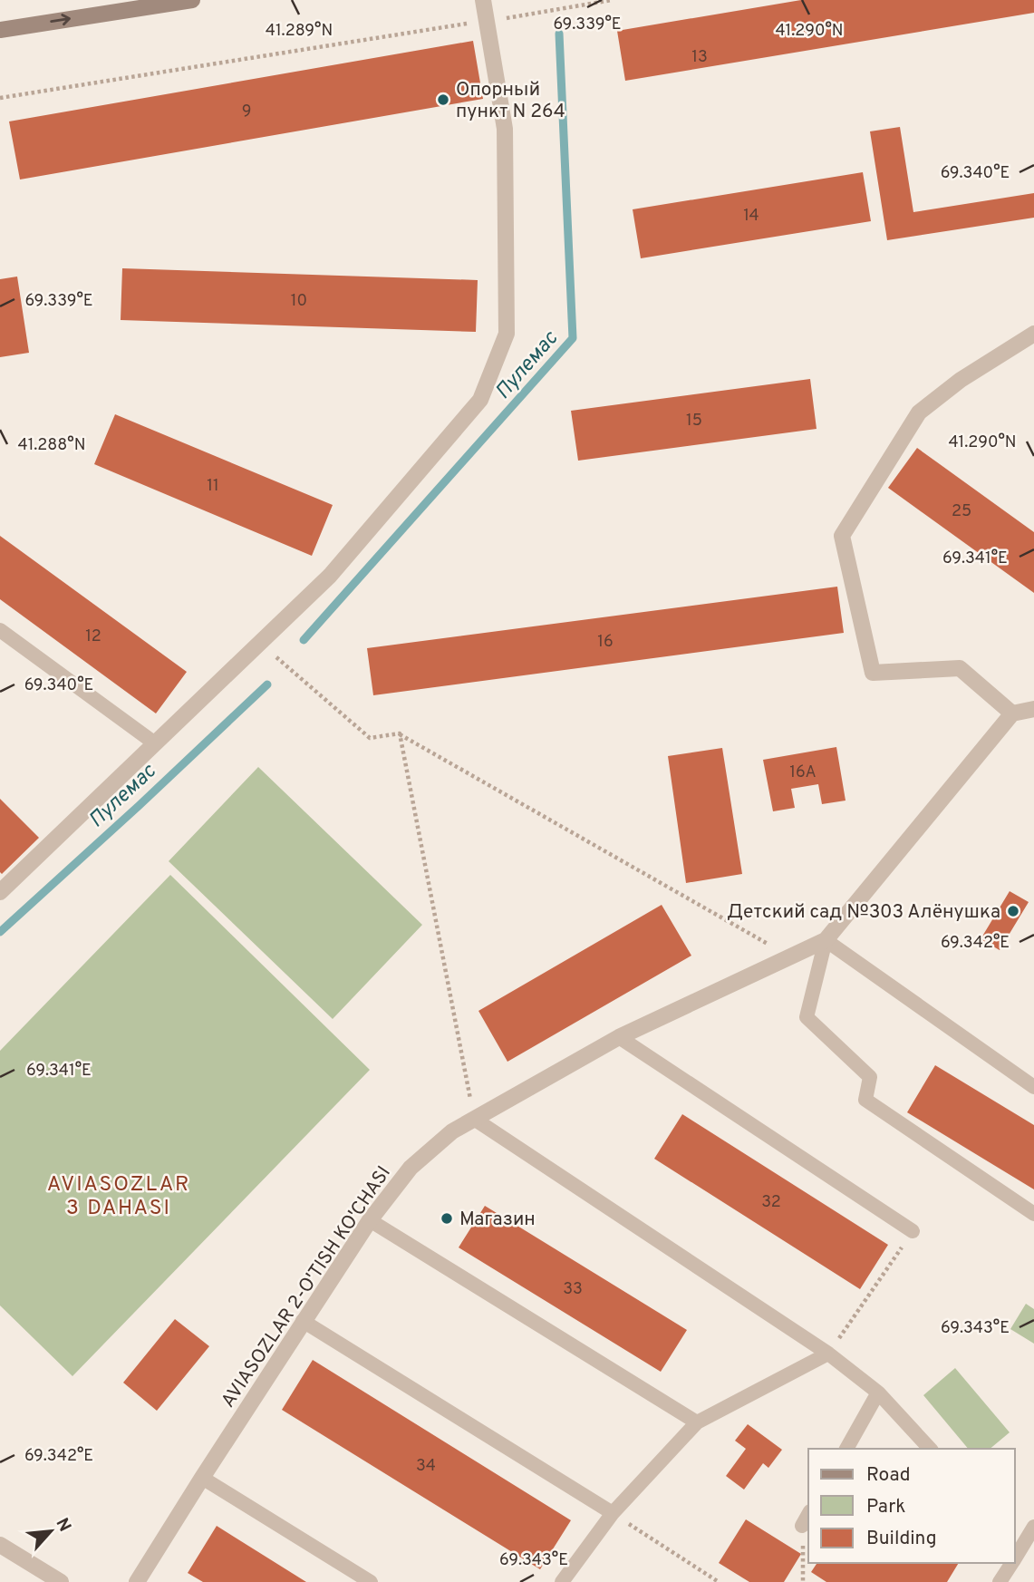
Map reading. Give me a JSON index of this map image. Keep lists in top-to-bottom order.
{
  "streets": {
    "street": ["AVIASOZLAR 2-O'TISH KO'CHASI"]
  },
  "districts": ["AVIASOZLAR 3 DAHASI"],
  "water": ["Пулемас"],
  "places": ["Опорный пункт N 264", "Детский сад №303 Алёнушка", "Магазин"],
  "house_numbers": [
    "13",
    "9",
    "14",
    "10",
    "15",
    "11",
    "25",
    "12",
    "16",
    "16А",
    "32",
    "33",
    "34"
  ],
  "legend": ["Road", "Park", "Building"],
  "north": "top right",
  "coordinates": [
    "69.339°E",
    "41.289°N",
    "41.290°N",
    "69.340°E",
    "41.288°N",
    "69.341°E",
    "69.342°E",
    "69.343°E"
  ]
}
